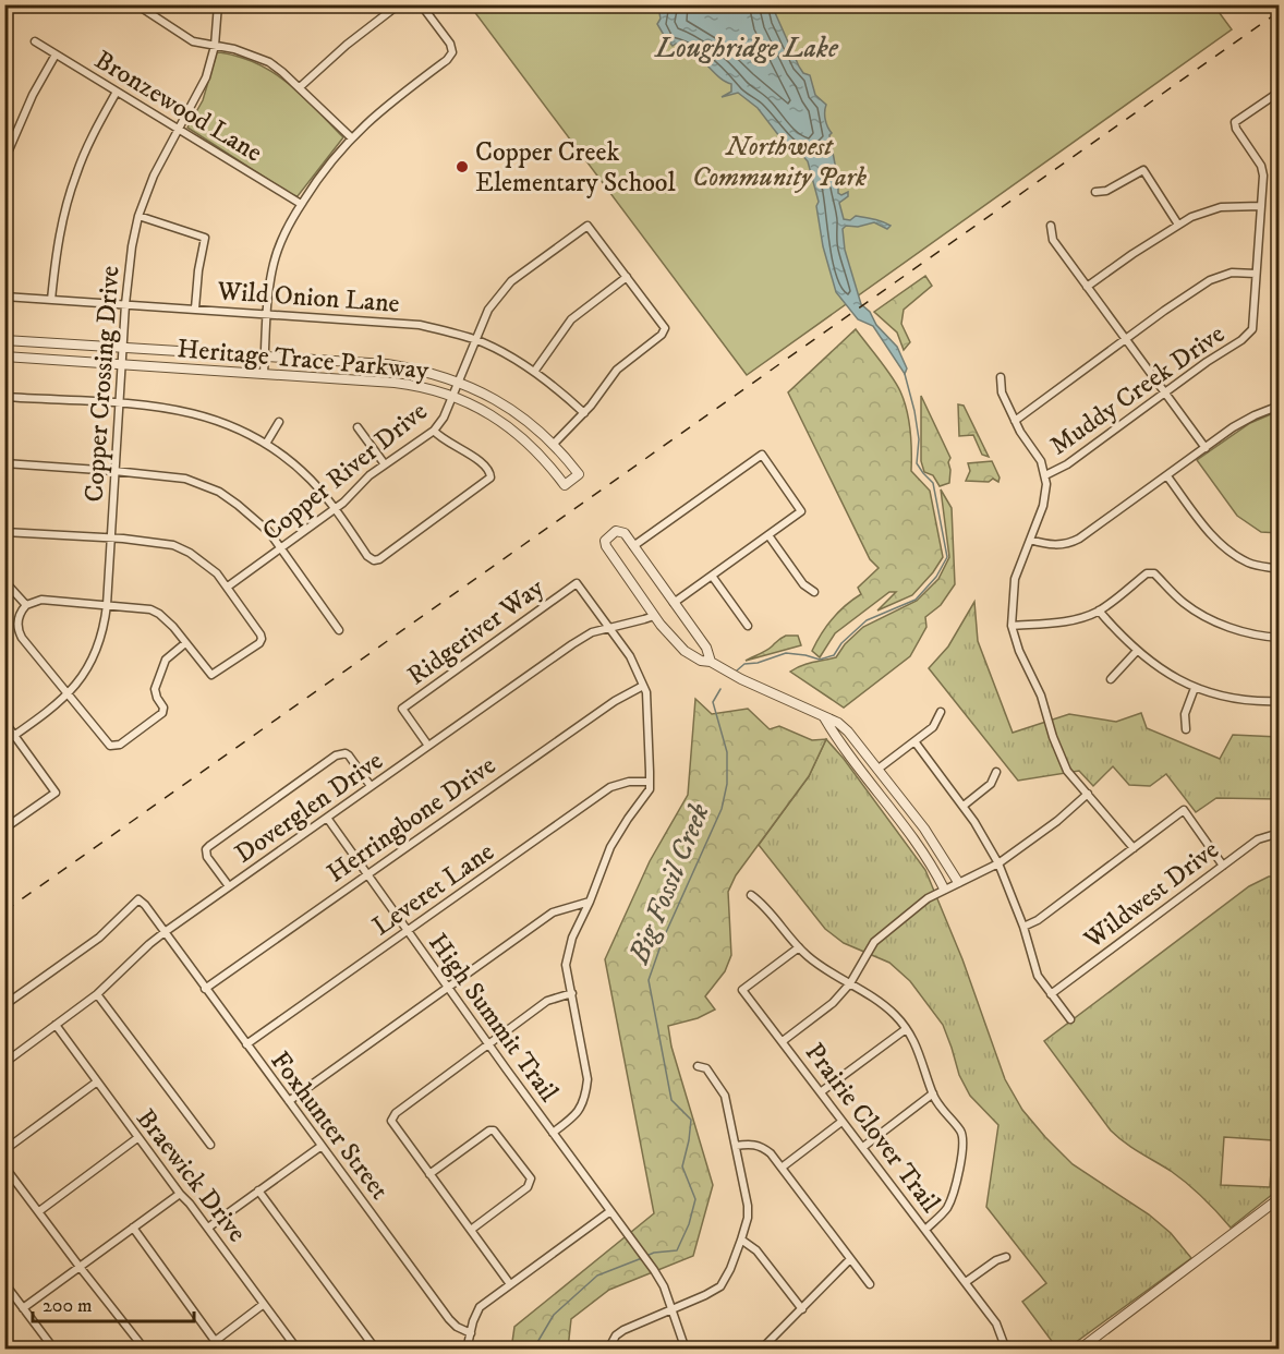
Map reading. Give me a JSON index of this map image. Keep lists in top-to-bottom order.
{
  "streets": {
    "street": [
      "Bronzewood Lane",
      "Wild Onion Lane",
      "Heritage Trace Parkway",
      "Copper Crossing Drive",
      "Muddy Creek Drive",
      "Copper River Drive",
      "Ridgeriver Way",
      "Doverglen Drive",
      "Herringbone Drive",
      "Leveret Lane",
      "Wildwest Drive",
      "High Summit Trail",
      "Foxhunter Street",
      "Prairie Clover Trail",
      "Braewick Drive"
    ]
  },
  "crossings": [
    ["Bronzewood Lane", "Copper Crossing Drive"],
    ["Wild Onion Lane", "Copper Crossing Drive"],
    ["Wild Onion Lane", "Copper River Drive"],
    ["Heritage Trace Parkway", "Copper Crossing Drive"],
    ["Heritage Trace Parkway", "Copper River Drive"],
    ["Ridgeriver Way", "Doverglen Drive"],
    ["Doverglen Drive", "High Summit Trail"],
    ["Doverglen Drive", "Foxhunter Street"],
    ["Doverglen Drive", "Braewick Drive"],
    ["Herringbone Drive", "High Summit Trail"],
    ["Herringbone Drive", "Foxhunter Street"],
    ["Leveret Lane", "High Summit Trail"],
    ["Leveret Lane", "Foxhunter Street"]
  ],
  "water": ["Loughridge Lake", "Big Fossil Creek"],
  "parks": ["Northwest Community Park"],
  "places": ["Copper Creek Elementary School"],
  "scale_bar": "200 m"
}
